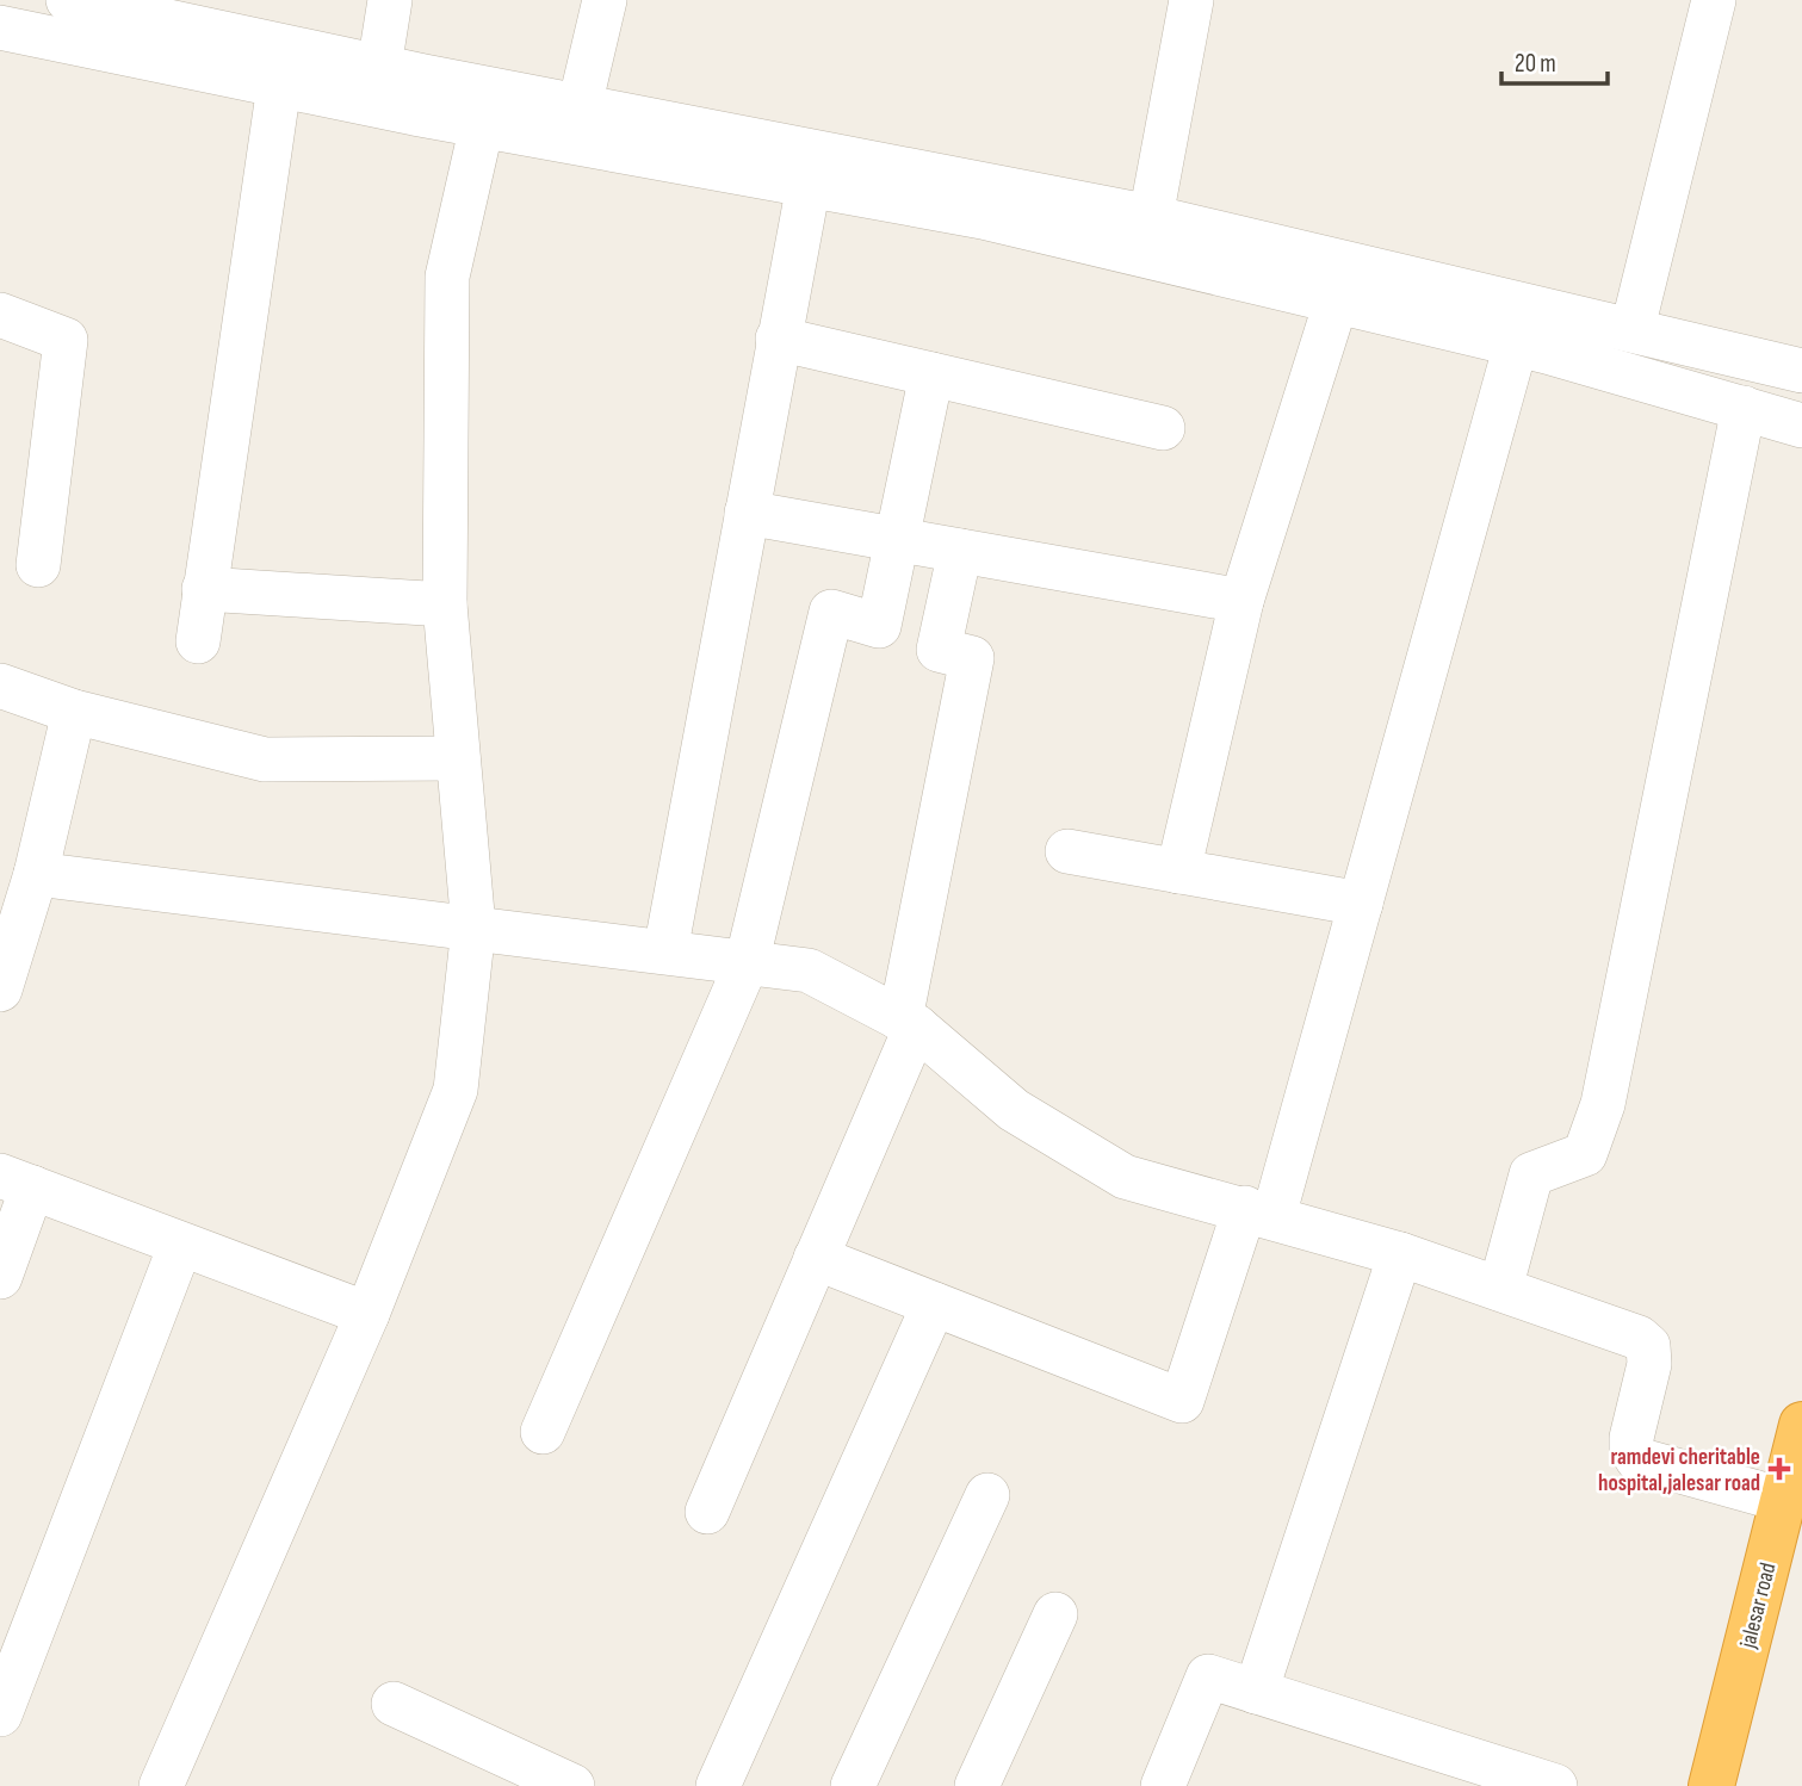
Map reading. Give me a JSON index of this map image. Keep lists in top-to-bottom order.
{
  "streets": {
    "highway": ["jalesar road"]
  },
  "places": {
    "health": ["ramdevi cheritable hospital,jalesar road"]
  },
  "scale_bar": "20 m"
}
